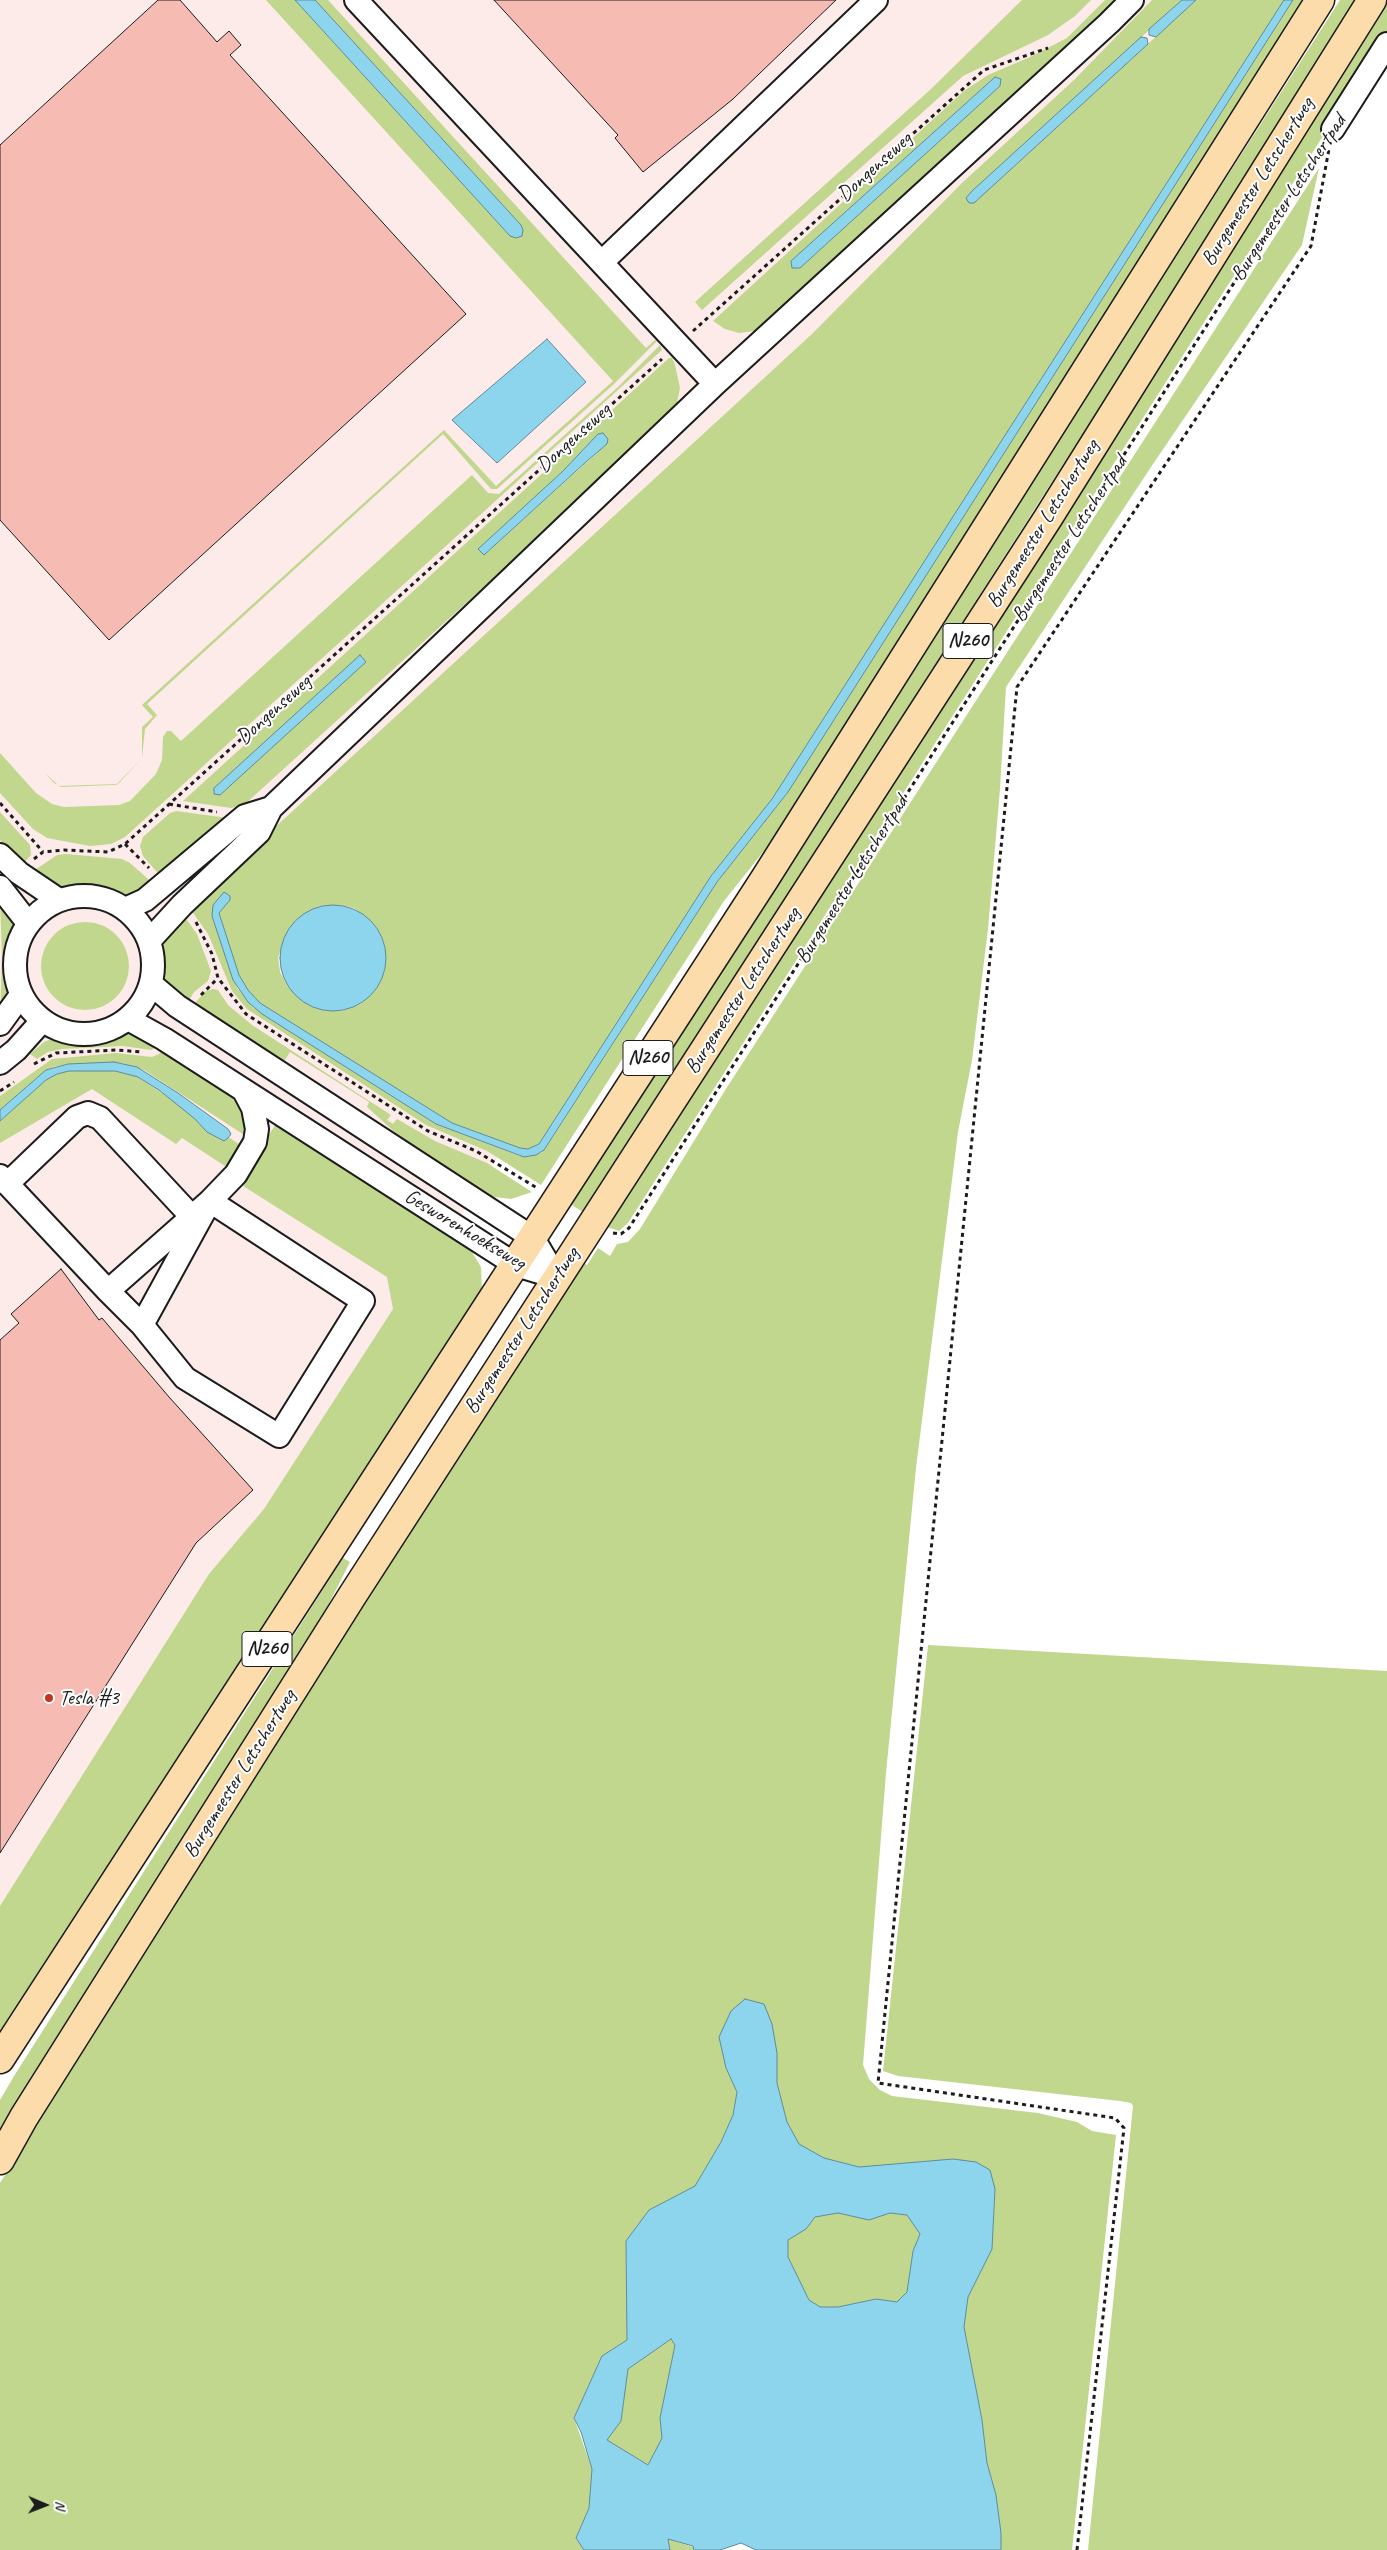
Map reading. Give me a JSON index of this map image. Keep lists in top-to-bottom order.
{
  "streets": {
    "main road": ["Burgemeester Letschertweg", "N260"],
    "street": ["Burgemeester Letschertpad", "Gesworenhoekseweg"],
    "path": ["Dongenseweg"]
  },
  "crossings": [
    ["Burgemeester Letschertweg", "Burgemeester Letschertpad"],
    ["Burgemeester Letschertweg", "Gesworenhoekseweg"]
  ],
  "places": ["Tesla #3"],
  "north": "right"
}
